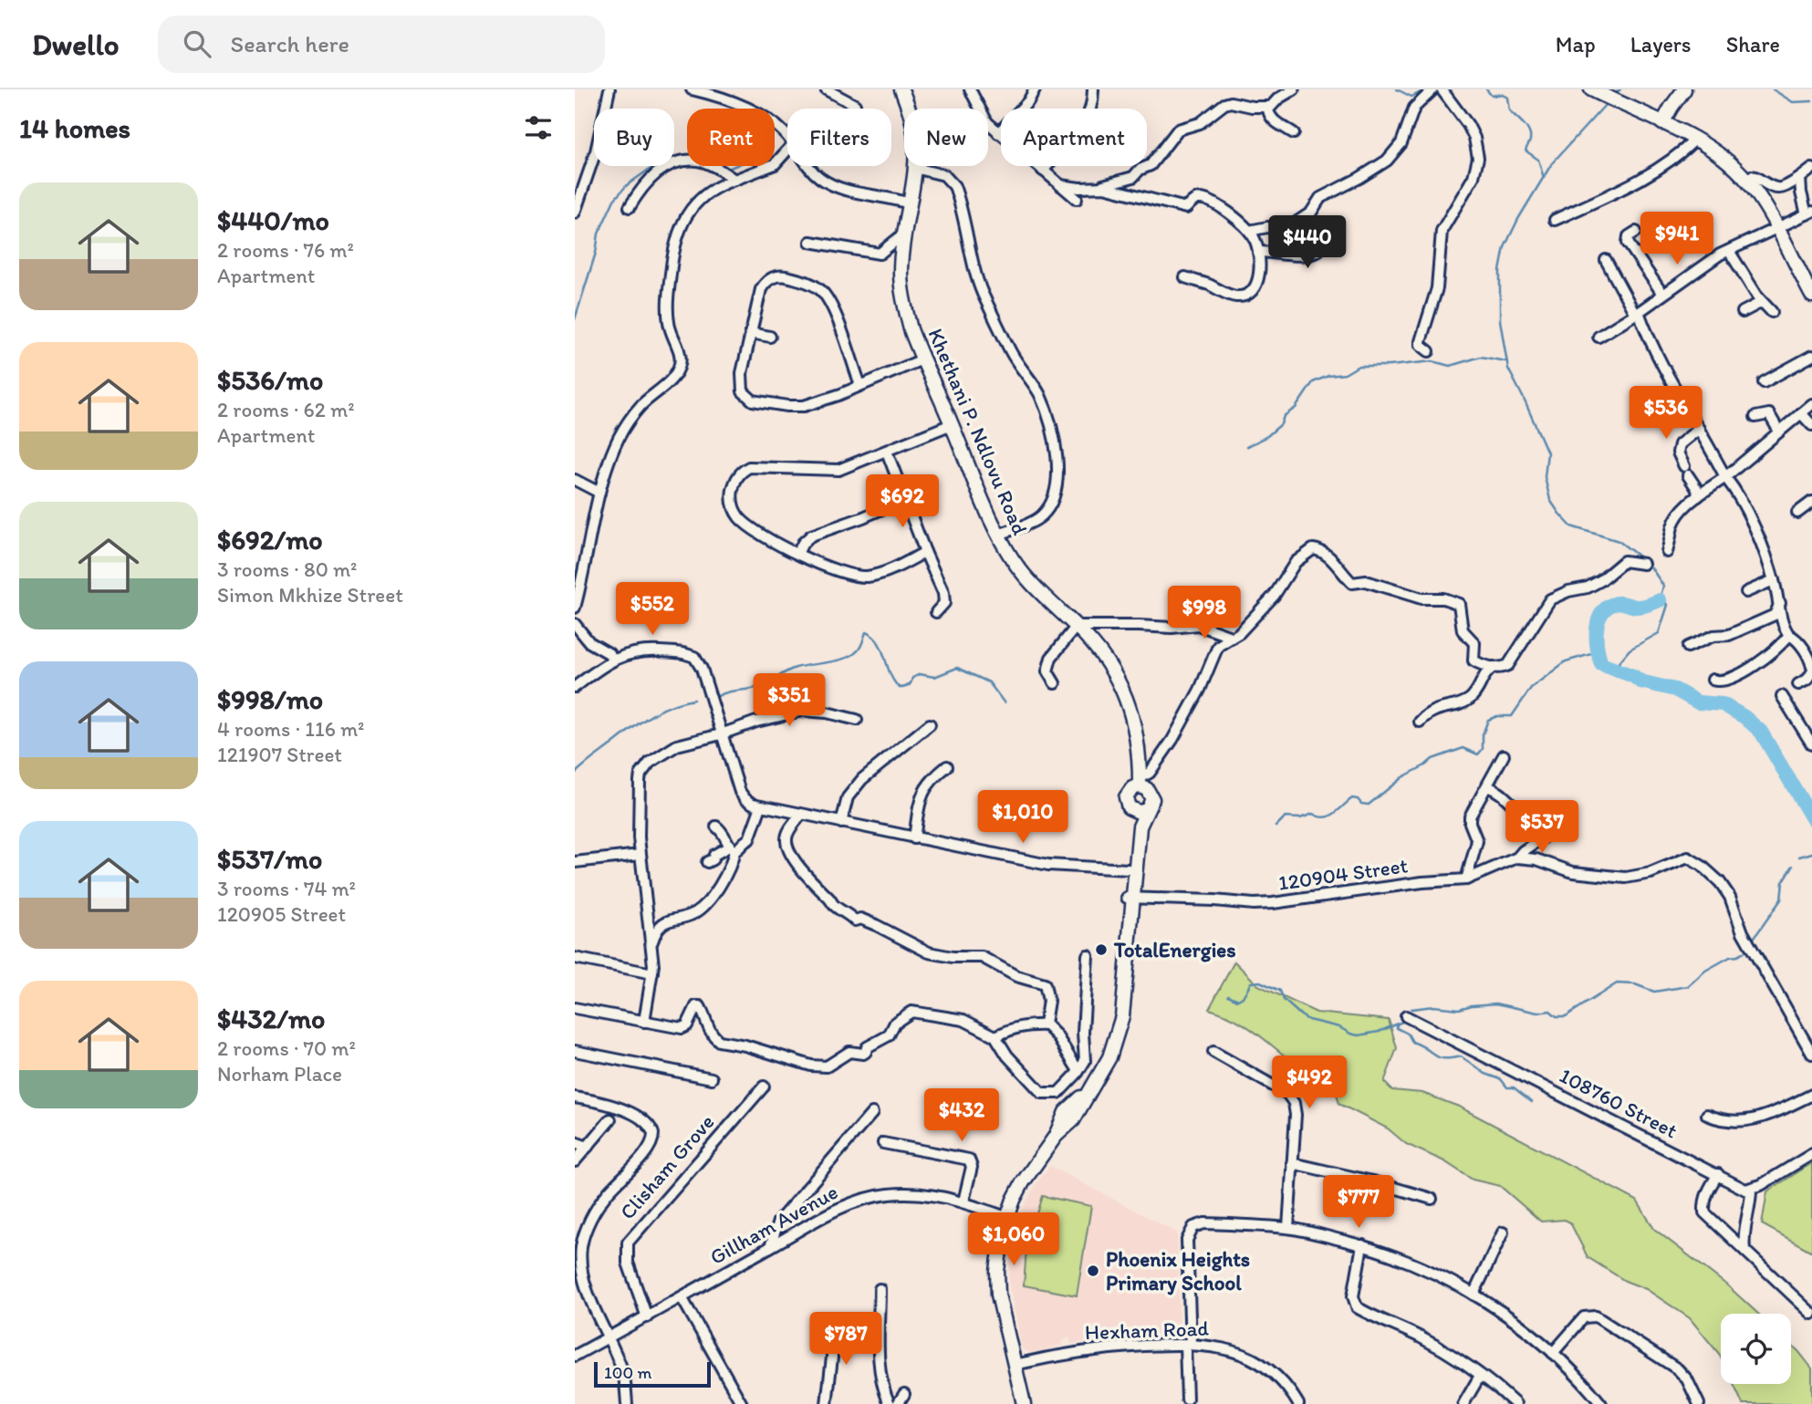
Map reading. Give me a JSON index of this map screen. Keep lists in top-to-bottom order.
{
  "streets": {
    "street": [
      "Khethani P. Ndlovu Road",
      "120904 Street",
      "108760 Street",
      "Clisham Grove",
      "Gillham Avenue",
      "Hexham Road"
    ]
  },
  "crossings": [
    ["Clisham Grove", "Gillham Avenue"]
  ],
  "places": ["TotalEnergies", "Phoenix Heights Primary School"],
  "scale_bar": "100 m",
  "page": {
    "header": "Dwello",
    "search": "Search here",
    "nav": ["Map", "Layers", "Share"],
    "heading": "14 homes",
    "chip": [
      "Buy",
      "Rent",
      "Filters",
      "New",
      "Apartment"
    ],
    "list": [
      {
        "name": "$440/mo",
        "note": "2 rooms · 76 m² · Apartment"
      },
      {
        "name": "$536/mo",
        "note": "2 rooms · 62 m² · Apartment"
      },
      {
        "name": "$692/mo",
        "note": "3 rooms · 80 m² · Simon Mkhize Street"
      },
      {
        "name": "$998/mo",
        "note": "4 rooms · 116 m² · 121907 Street"
      },
      {
        "name": "$537/mo",
        "note": "3 rooms · 74 m² · 120905 Street"
      },
      {
        "name": "$432/mo",
        "note": "2 rooms · 70 m² · Norham Place"
      }
    ],
    "price": [
      "$941",
      "$440",
      "$536",
      "$692",
      "$552",
      "$998",
      "$351",
      "$1,010",
      "$537",
      "$492",
      "$432",
      "$777",
      "$1,060",
      "$787"
    ],
    "scale": "100 m"
  }
}
